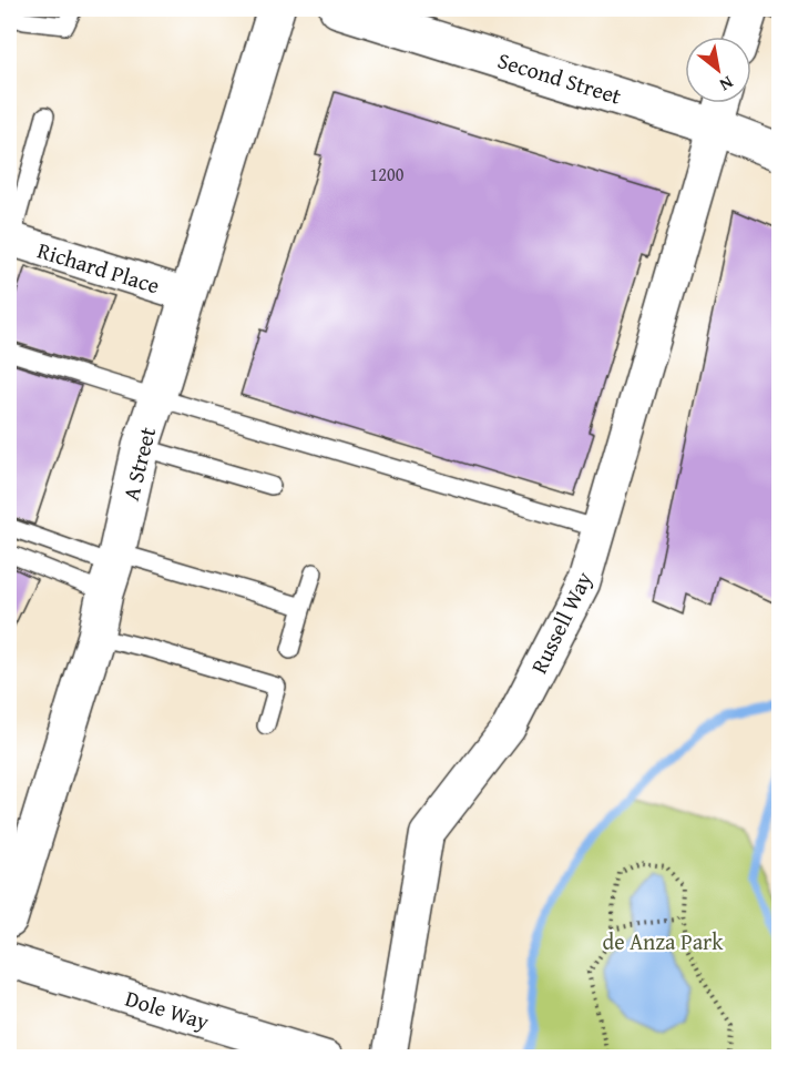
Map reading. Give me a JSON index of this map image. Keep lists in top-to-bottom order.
{
  "streets": {
    "main road": ["Second Street", "A Street"],
    "street": ["Richard Place", "Russell Way", "Dole Way"]
  },
  "crossings": [
    ["Second Street", "Russell Way"],
    ["Richard Place", "A Street"]
  ],
  "parks": ["de Anza Park"],
  "house_numbers": ["1200"],
  "north": "bottom right"
}
